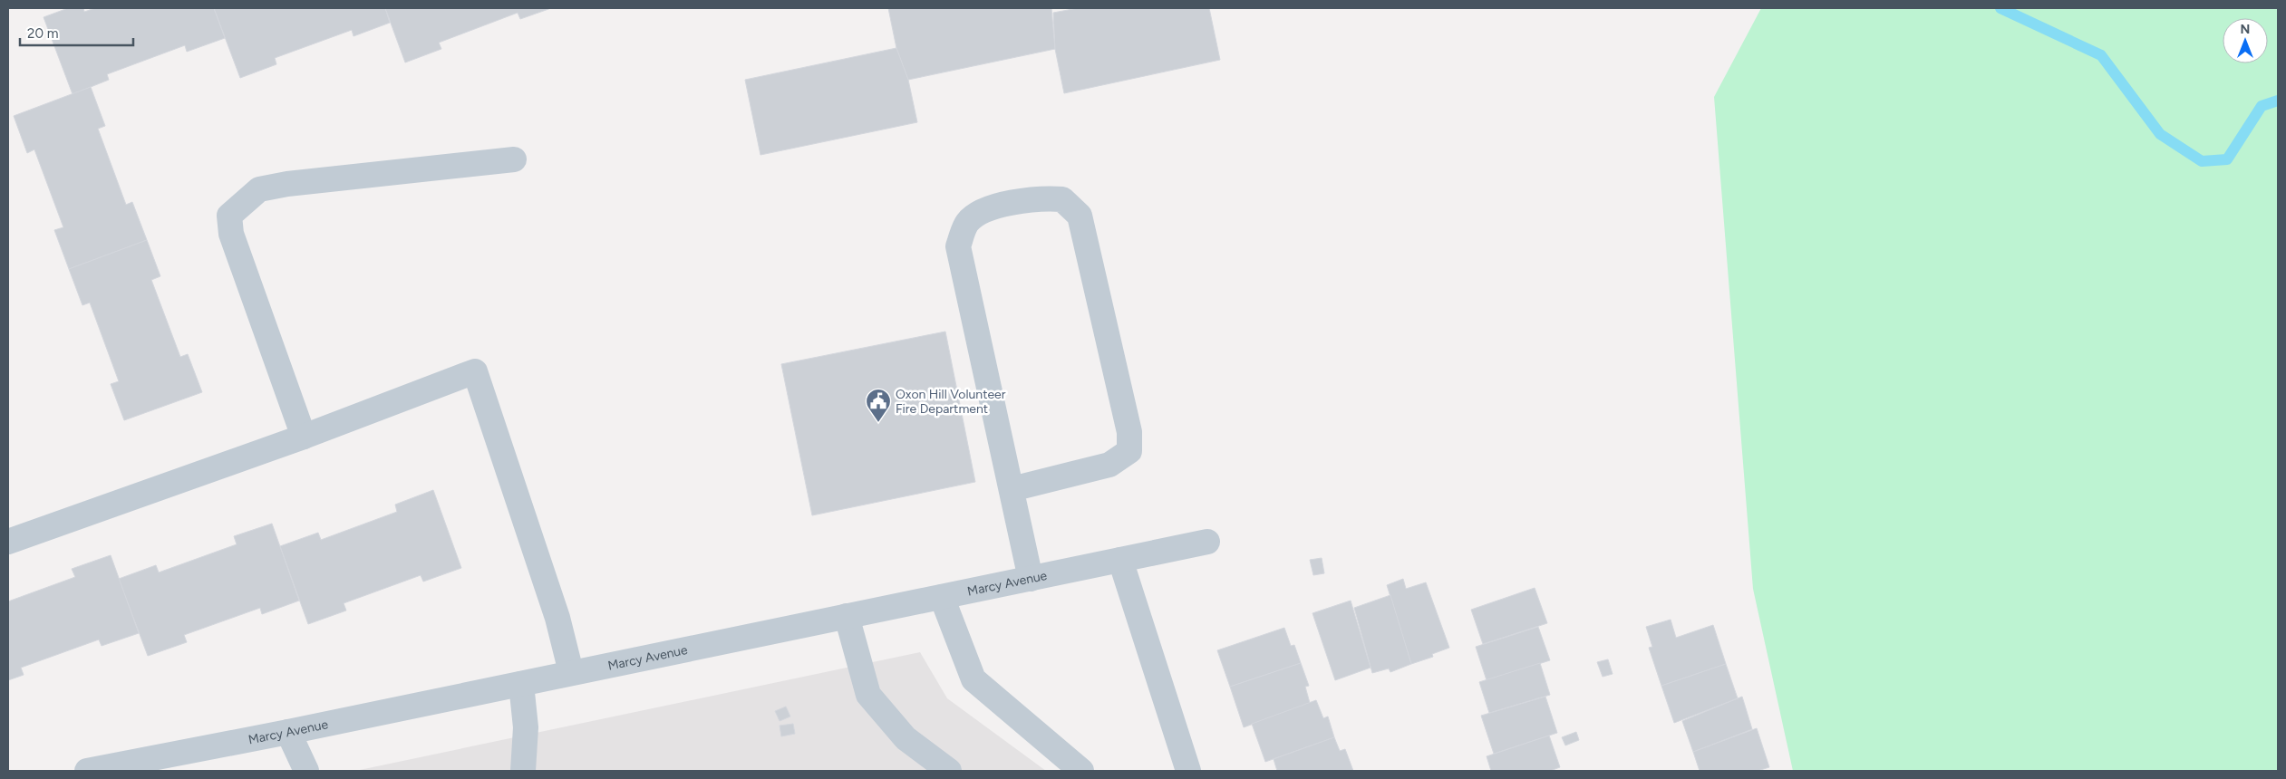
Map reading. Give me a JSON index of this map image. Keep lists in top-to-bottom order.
{
  "streets": {
    "street": ["Marcy Avenue"]
  },
  "places": {
    "public building": ["Oxon Hill Volunteer Fire Department"]
  },
  "scale_bar": "20 m",
  "north": "top"
}
